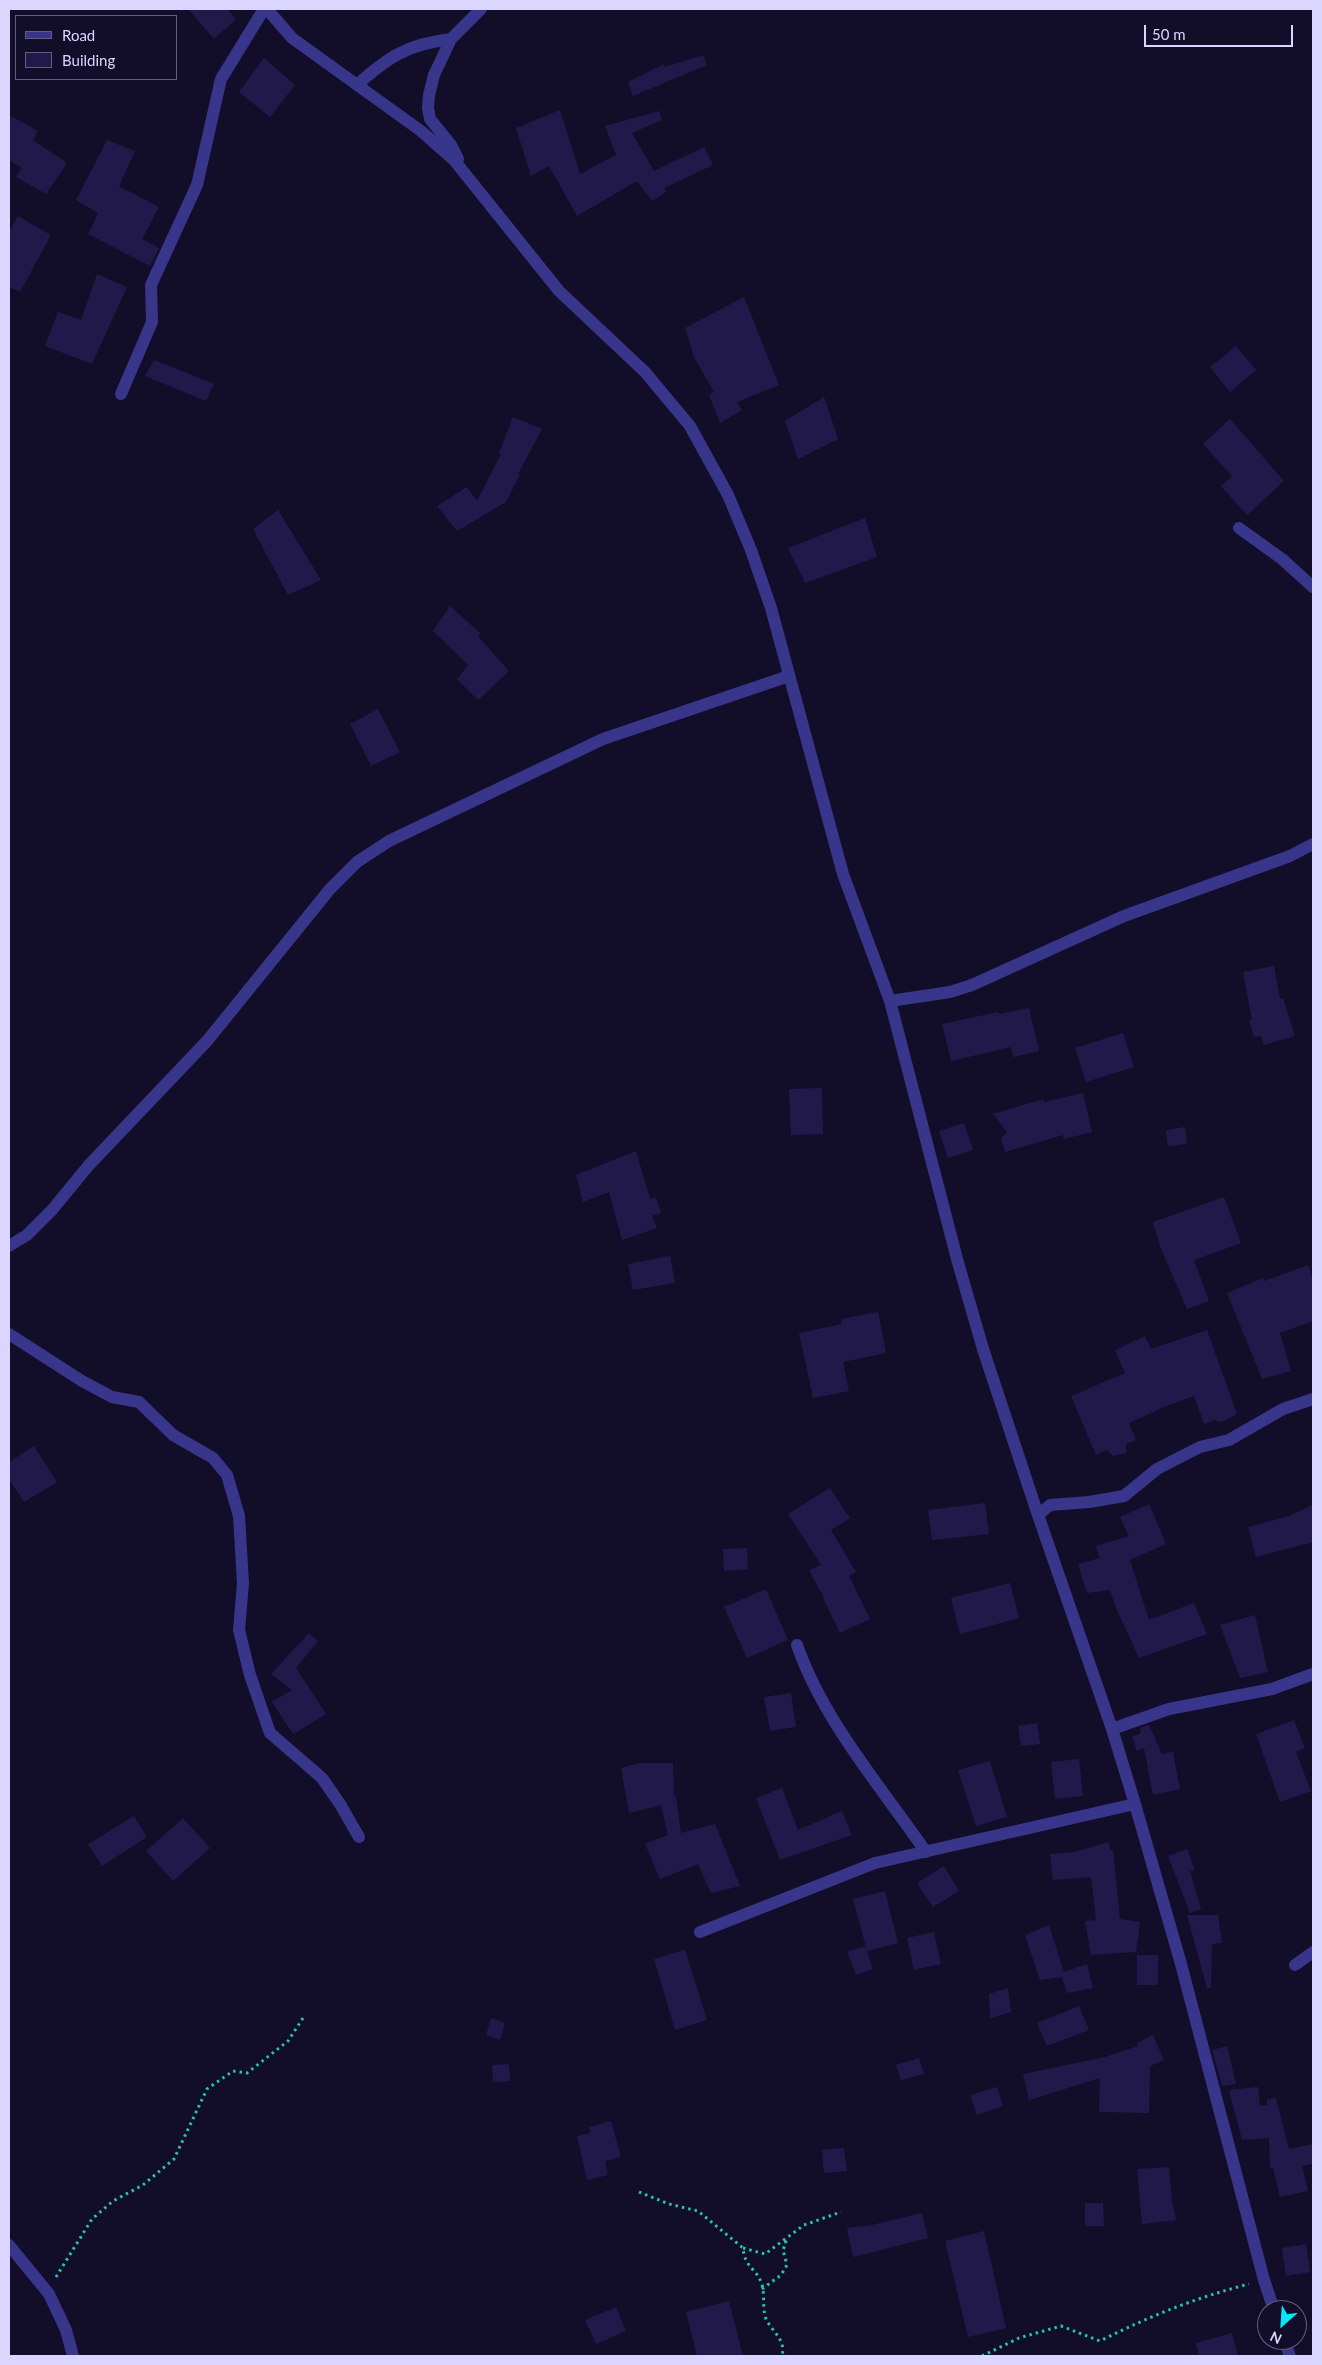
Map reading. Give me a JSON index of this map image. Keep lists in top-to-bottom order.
{
  "legend": ["Road", "Building"],
  "scale_bar": "50 m",
  "north": "bottom left"
}
